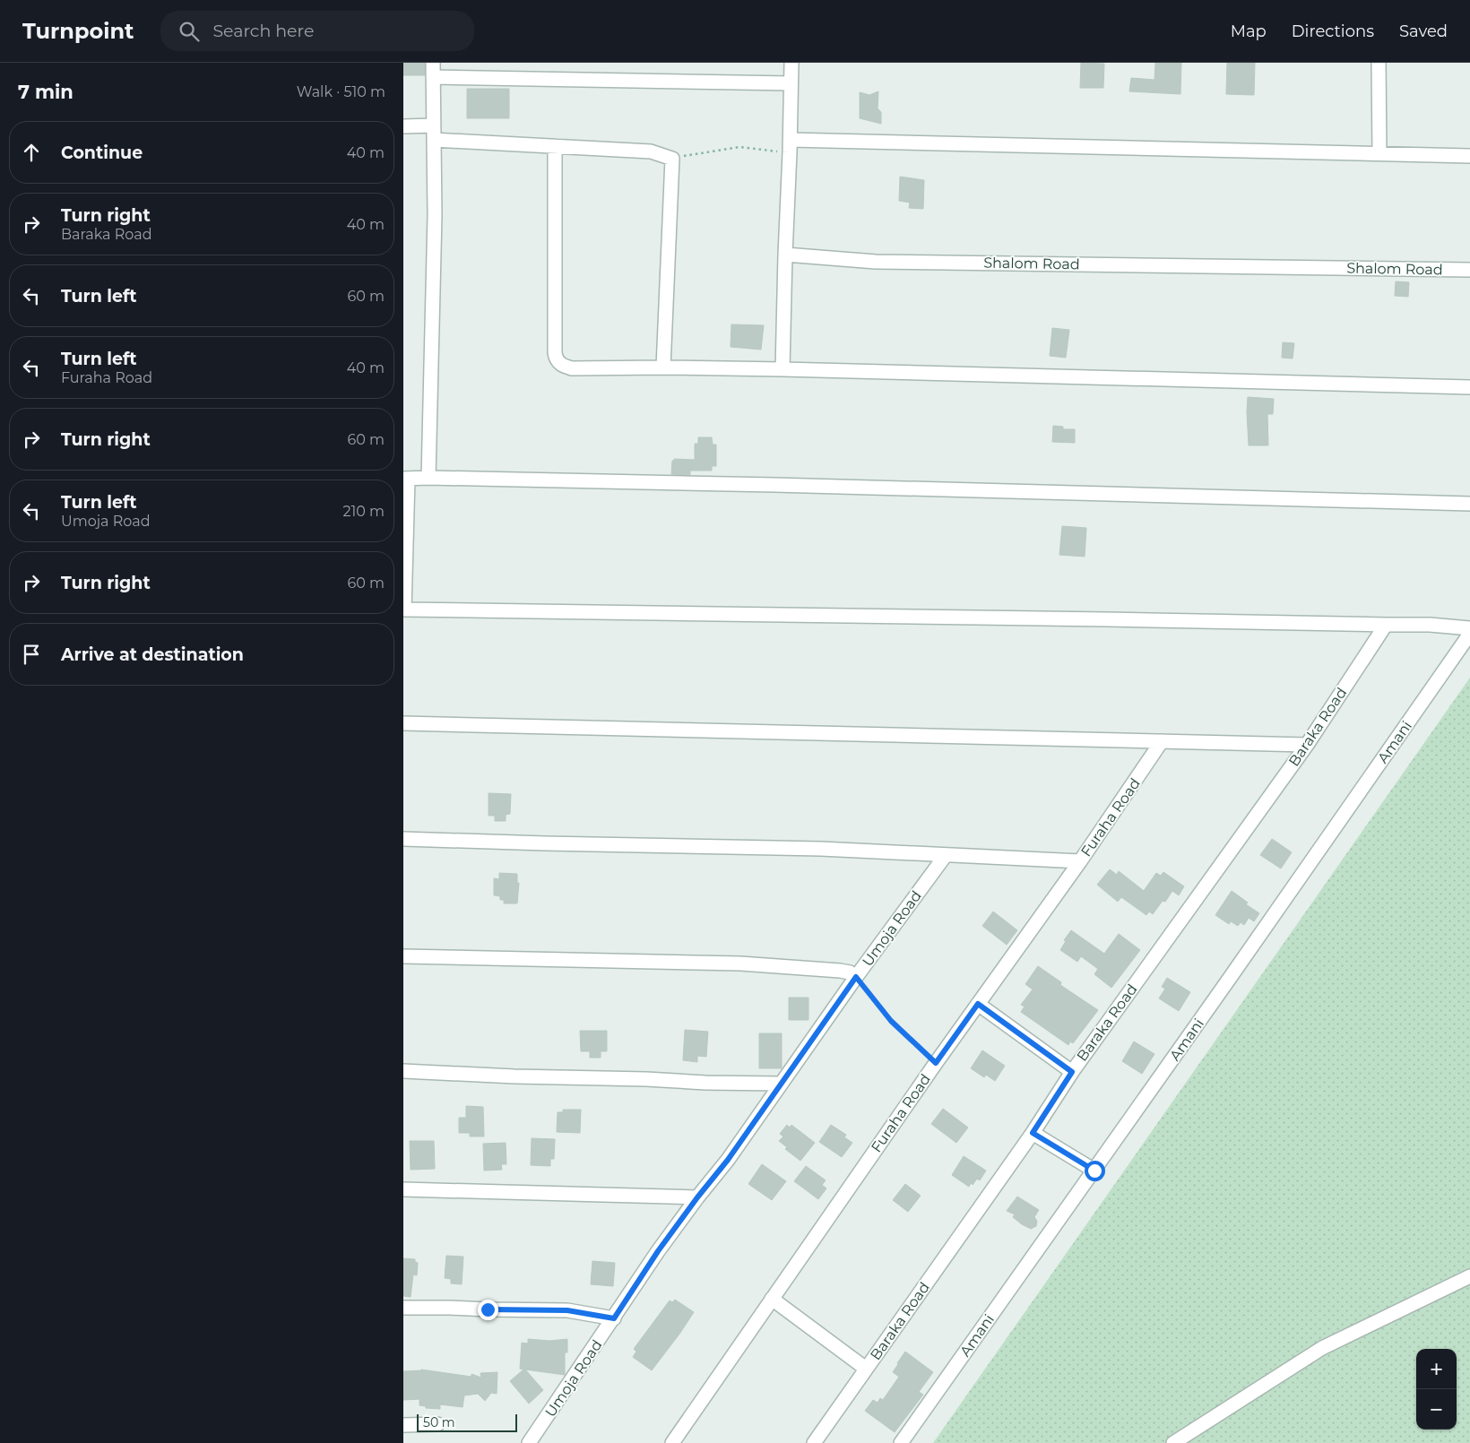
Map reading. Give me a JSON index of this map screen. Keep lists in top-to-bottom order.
{
  "streets": {
    "street": [
      "Shalom Road",
      "Baraka Road",
      "Amani",
      "Furaha Road",
      "Umoja Road"
    ]
  },
  "scale_bar": "50 m",
  "page": {
    "header": "Turnpoint",
    "search": "Search here",
    "nav": ["Map", "Directions", "Saved"],
    "heading": ["7 min", "Walk · 510 m"],
    "list": [
      ["Continue", "40 m"],
      ["Turn right", "Baraka Road", "40 m"],
      ["Turn left", "60 m"],
      ["Turn left", "Furaha Road", "40 m"],
      ["Turn right", "60 m"],
      ["Turn left", "Umoja Road", "210 m"],
      ["Turn right", "60 m"],
      "Arrive at destination"
    ],
    "map_buttons": ["+", "−"],
    "scale": "50 m"
  }
}
